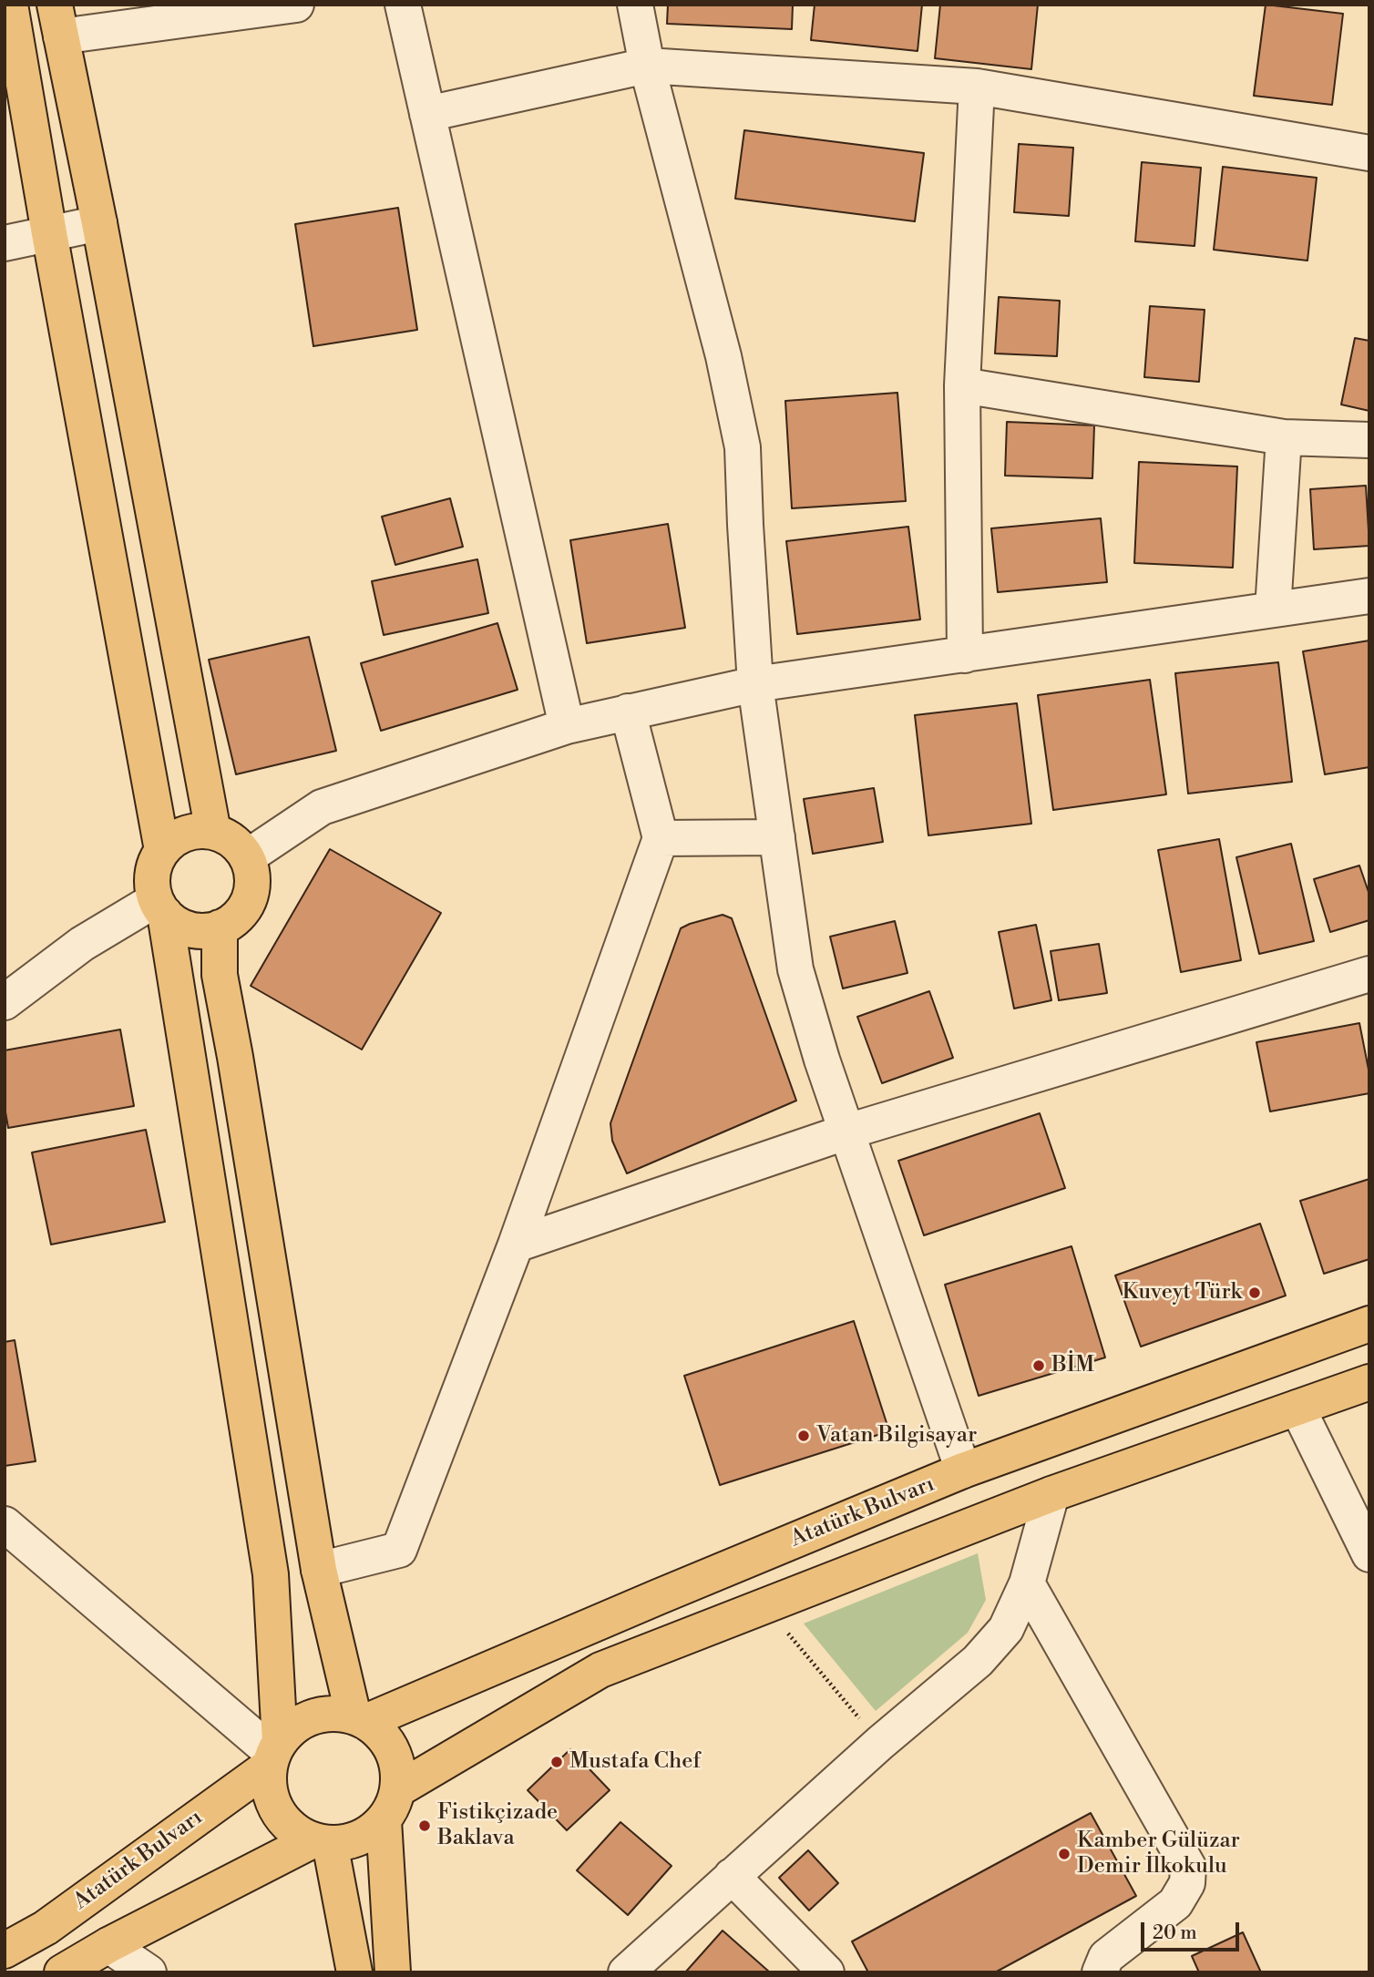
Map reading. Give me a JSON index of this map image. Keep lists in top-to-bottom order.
{
  "streets": {
    "main road": ["Atatürk Bulvarı"]
  },
  "places": [
    "Kuveyt Türk",
    "BİM",
    "Vatan Bilgisayar",
    "Mustafa Chef",
    "Fistikçizade Baklava",
    "Kamber Gülüzar Demir İlkokulu"
  ],
  "scale_bar": "20 m"
}
